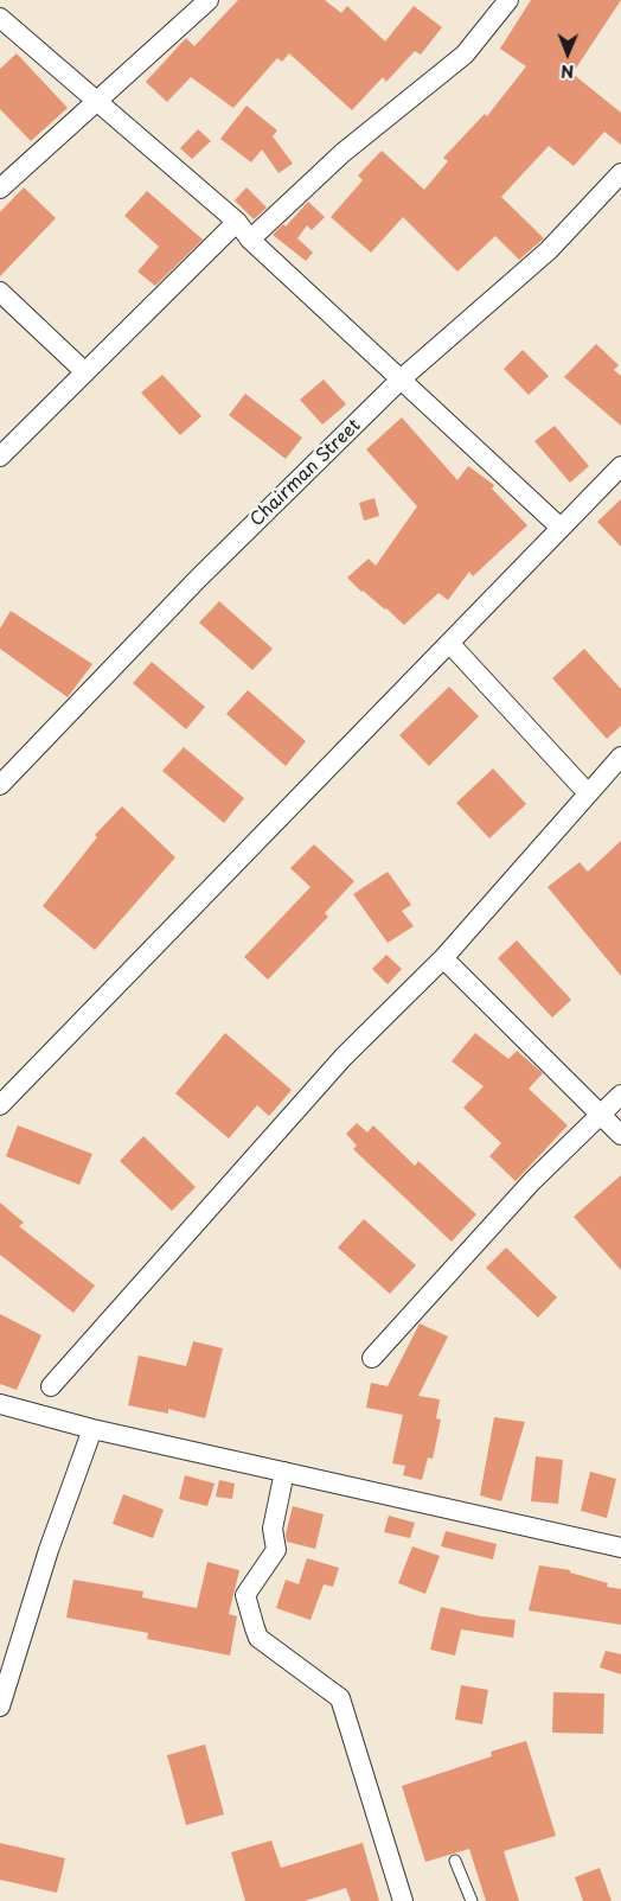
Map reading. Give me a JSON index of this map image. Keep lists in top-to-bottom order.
{
  "streets": {
    "street": ["Chairman Street"]
  },
  "north": "bottom"
}
